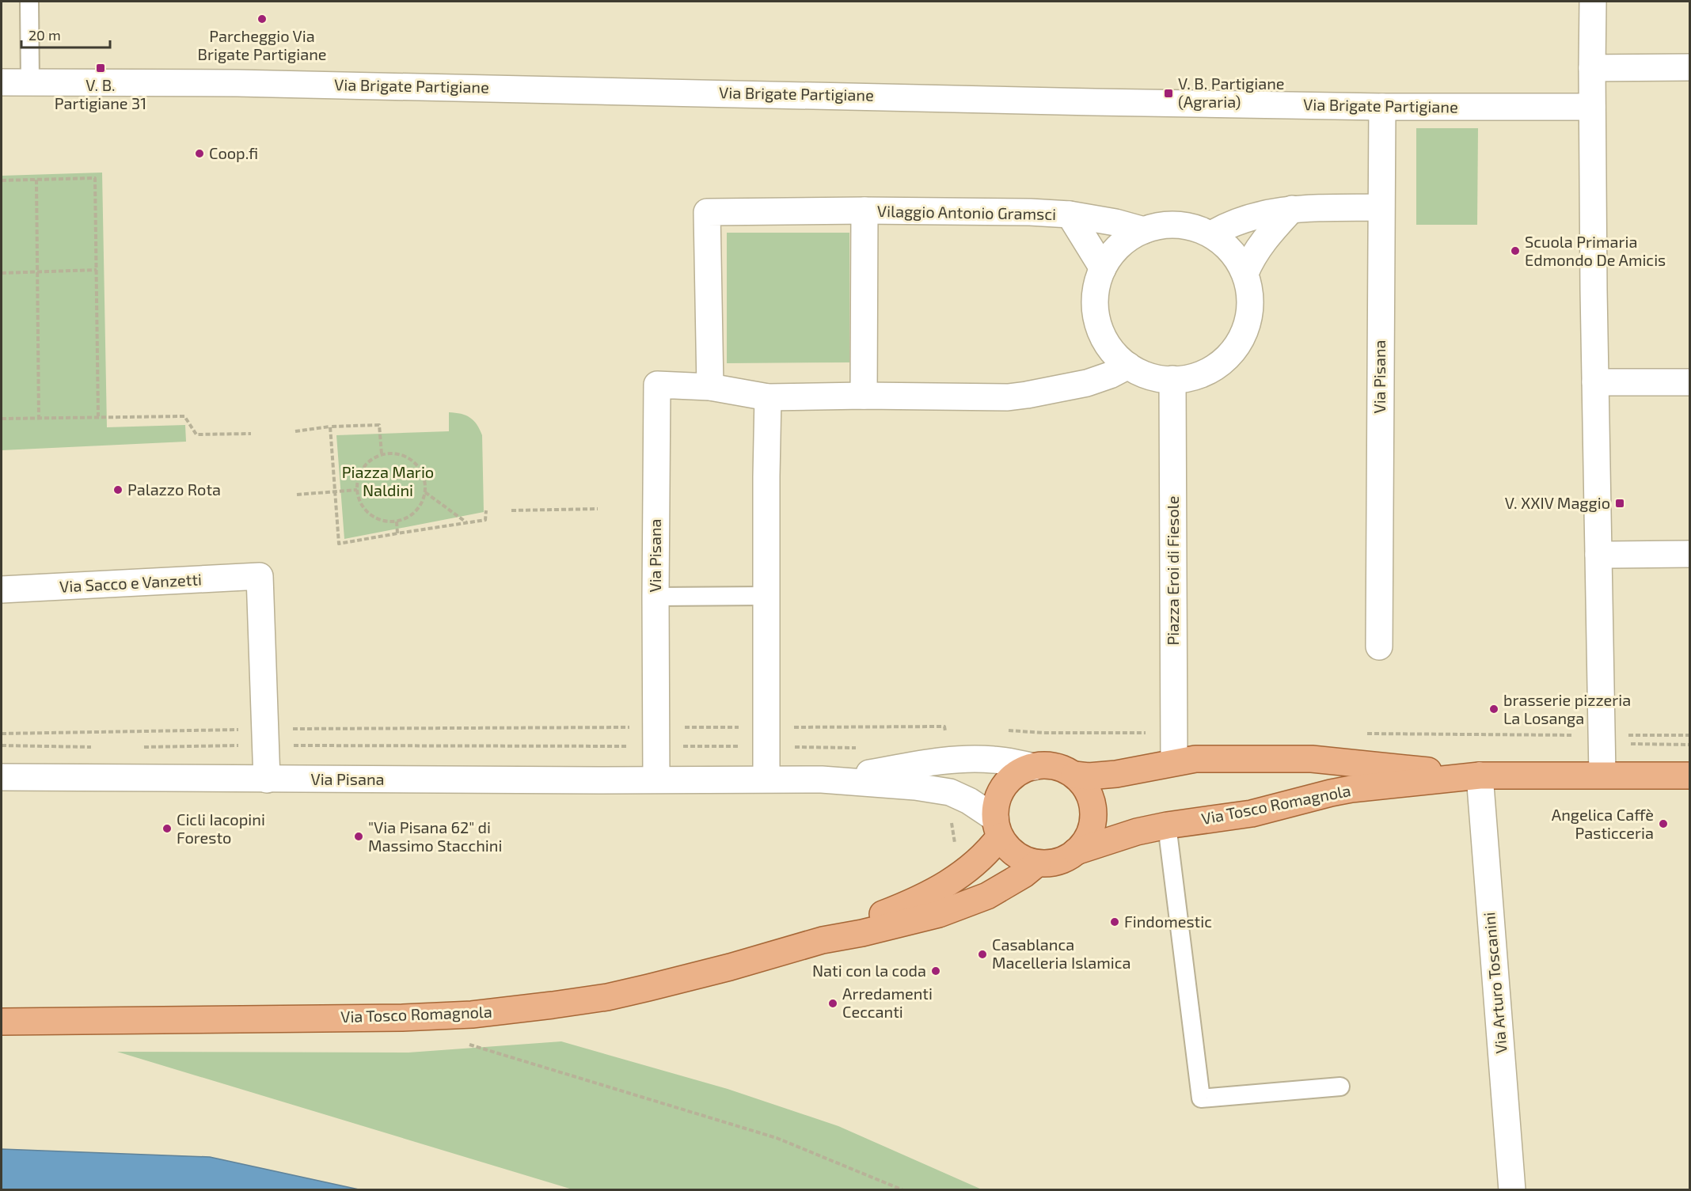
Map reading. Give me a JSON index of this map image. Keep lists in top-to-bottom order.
{
  "streets": {
    "main road": ["Via Tosco Romagnola"],
    "street": [
      "Via Brigate Partigiane",
      "Vilaggio Antonio Gramsci",
      "Via Pisana",
      "Piazza Eroi di Fiesole",
      "Via Sacco e Vanzetti",
      "Via Arturo Toscanini"
    ]
  },
  "crossings": [
    ["Via Brigate Partigiane", "Via Pisana"],
    ["Vilaggio Antonio Gramsci", "Via Pisana"],
    ["Vilaggio Antonio Gramsci", "Piazza Eroi di Fiesole"],
    ["Piazza Eroi di Fiesole", "Via Tosco Romagnola"],
    ["Via Tosco Romagnola", "Via Arturo Toscanini"]
  ],
  "parks": ["Piazza Mario Naldini"],
  "places": {
    "other": [
      "Parcheggio Via Brigate Partigiane",
      "Coop.fi",
      "Scuola Primaria Edmondo De Amicis",
      "Palazzo Rota",
      "brasserie pizzeria La Losanga",
      "Angelica Caffè Pasticceria",
      "Cicli Iacopini Foresto",
      "\"Via Pisana 62\" di Massimo Stacchini",
      "Findomestic",
      "Casablanca Macelleria Islamica",
      "Nati con la coda",
      "Arredamenti Ceccanti"
    ],
    "transit": ["V. B. Partigiane 31", "V. B. Partigiane (Agraria)", "V. XXIV Maggio"]
  },
  "scale_bar": "20 m"
}
